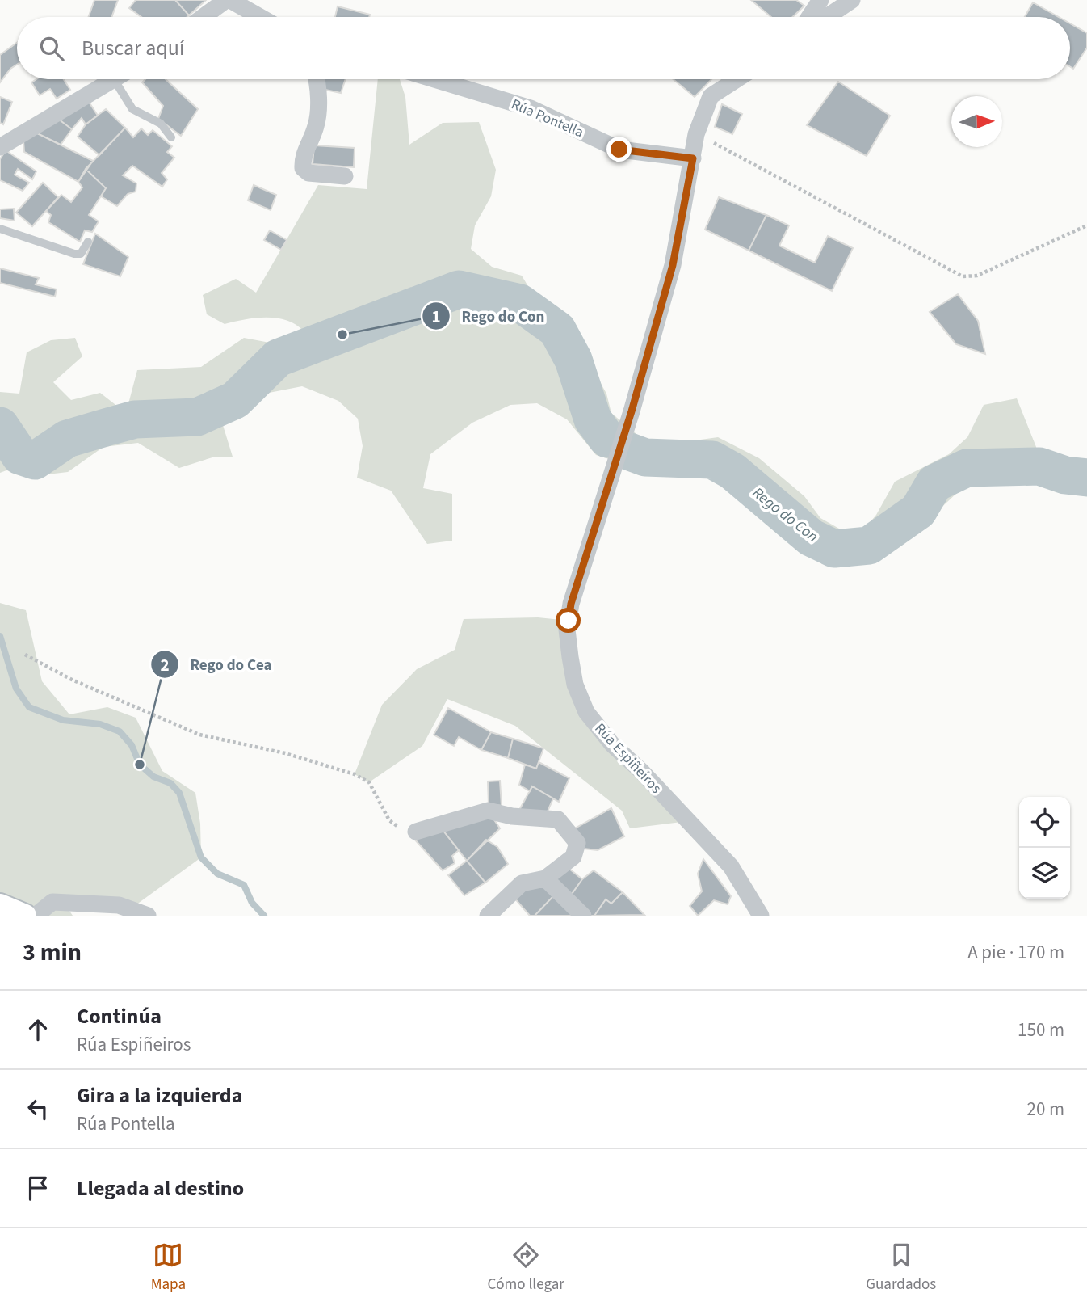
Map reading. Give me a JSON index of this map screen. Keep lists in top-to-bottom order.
{
  "streets": {
    "street": ["Rúa Pontella", "Rúa Espiñeiros"]
  },
  "crossings": [
    ["Rúa Pontella", "Rúa Espiñeiros"]
  ],
  "water": ["Rego do Con"],
  "places": ["Rego do Con", "Rego do Cea"],
  "north": "right",
  "page": {
    "search": "Buscar aquí",
    "heading": ["3 min", "A pie · 170 m"],
    "list": [
      ["Continúa", "Rúa Espiñeiros", "150 m"],
      ["Gira a la izquierda", "Rúa Pontella", "20 m"],
      "Llegada al destino"
    ],
    "nav": ["Mapa", "Cómo llegar", "Guardados"]
  }
}
